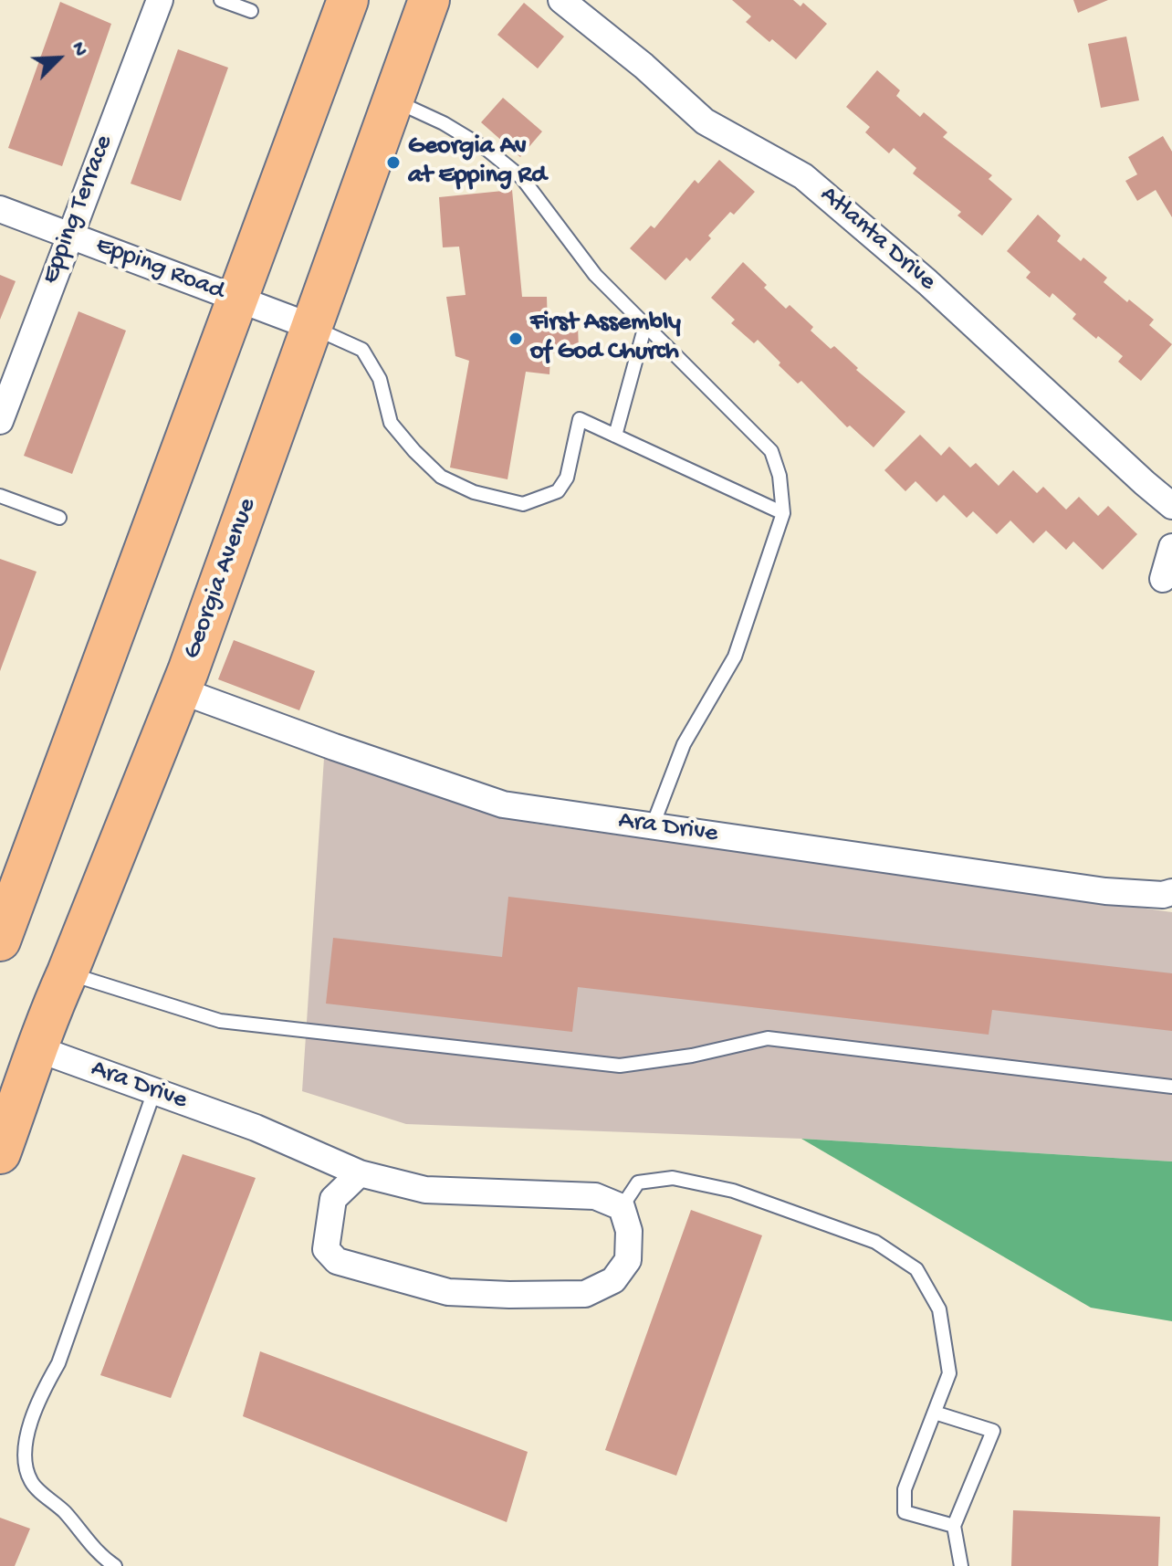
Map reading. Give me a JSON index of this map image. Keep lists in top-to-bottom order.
{
  "streets": {
    "main road": ["Georgia Avenue"],
    "street": [
      "Epping Terrace",
      "Atlanta Drive",
      "Epping Road",
      "Ara Drive"
    ]
  },
  "crossings": [
    ["Epping Terrace", "Epping Road"],
    ["Epping Road", "Georgia Avenue"],
    ["Georgia Avenue", "Ara Drive"]
  ],
  "places": ["Georgia Av at Epping Rd", "First Assembly of God Church"],
  "north": "top right"
}
